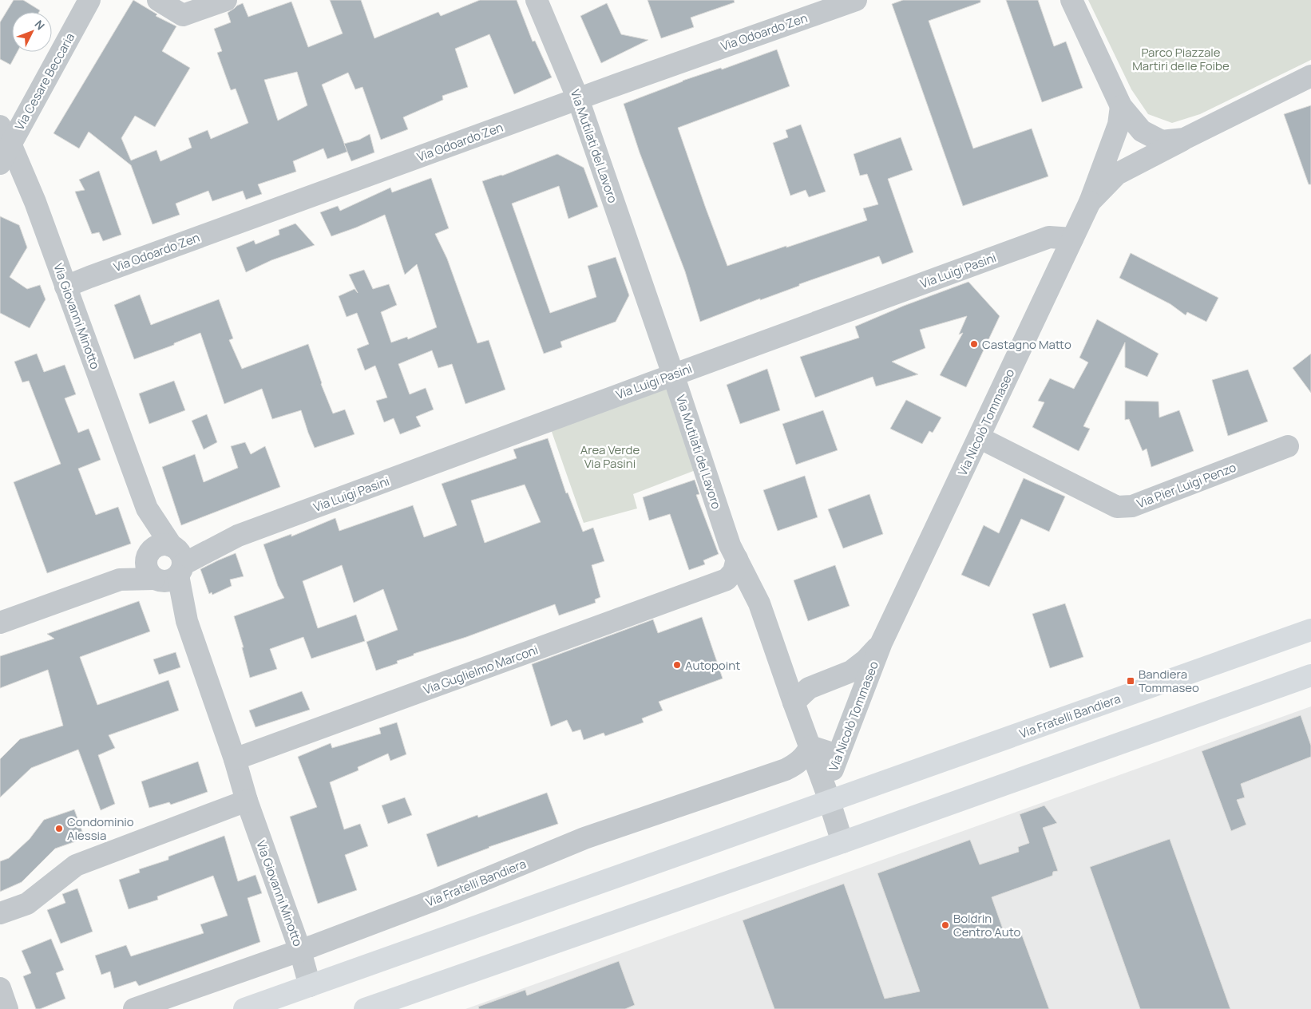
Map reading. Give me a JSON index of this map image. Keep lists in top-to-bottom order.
{
  "streets": {
    "main road": ["Via Fratelli Bandiera"],
    "street": [
      "Via Odoardo Zen",
      "Via Cesare Beccaria",
      "Via Mutilati del Lavoro",
      "Via Luigi Pasini",
      "Via Giovanni Minotto",
      "Via Nicolò Tommaseo",
      "Via Pier Luigi Penzo",
      "Via Guglielmo Marconi"
    ]
  },
  "crossings": [
    ["Via Odoardo Zen", "Via Mutilati del Lavoro"],
    ["Via Odoardo Zen", "Via Giovanni Minotto"],
    ["Via Cesare Beccaria", "Via Giovanni Minotto"],
    ["Via Mutilati del Lavoro", "Via Luigi Pasini"],
    ["Via Mutilati del Lavoro", "Via Nicolò Tommaseo"],
    ["Via Mutilati del Lavoro", "Via Fratelli Bandiera"],
    ["Via Luigi Pasini", "Via Giovanni Minotto"],
    ["Via Luigi Pasini", "Via Nicolò Tommaseo"],
    ["Via Giovanni Minotto", "Via Guglielmo Marconi"],
    ["Via Giovanni Minotto", "Via Fratelli Bandiera"],
    ["Via Nicolò Tommaseo", "Via Pier Luigi Penzo"],
    ["Via Nicolò Tommaseo", "Via Fratelli Bandiera"]
  ],
  "parks": ["Parco Piazzale Martiri delle Foibe", "Area Verde Via Pasini"],
  "places": {
    "other": [
      "Castagno Matto",
      "Autopoint",
      "Condominio Alessia",
      "Boldrin Centro Auto"
    ],
    "transit": ["Bandiera Tommaseo"]
  },
  "north": "top right"
}
